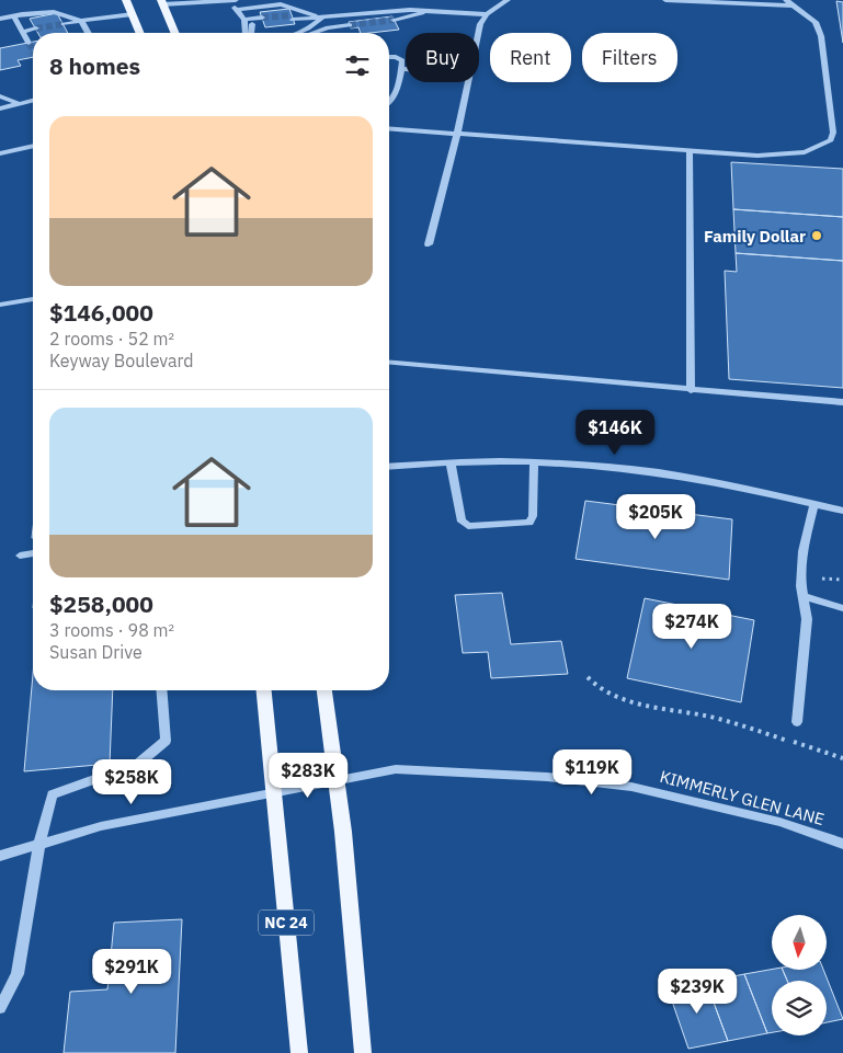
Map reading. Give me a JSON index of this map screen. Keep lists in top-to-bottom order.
{
  "streets": {
    "main road": ["NC 24"],
    "street": ["KIMMERLY GLEN LANE"]
  },
  "crossings": [
    ["KIMMERLY GLEN LANE", "NC 24"]
  ],
  "places": ["Family Dollar"],
  "north": "bottom",
  "page": {
    "chip": ["Buy", "Rent", "Filters"],
    "heading": "8 homes",
    "list": [
      {
        "name": "$146,000",
        "note": "2 rooms · 52 m² · Keyway Boulevard"
      },
      {
        "name": "$258,000",
        "note": "3 rooms · 98 m² · Susan Drive"
      }
    ],
    "price": [
      "$146K",
      "$205K",
      "$274K",
      "$119K",
      "$283K",
      "$258K",
      "$291K",
      "$239K"
    ]
  }
}
